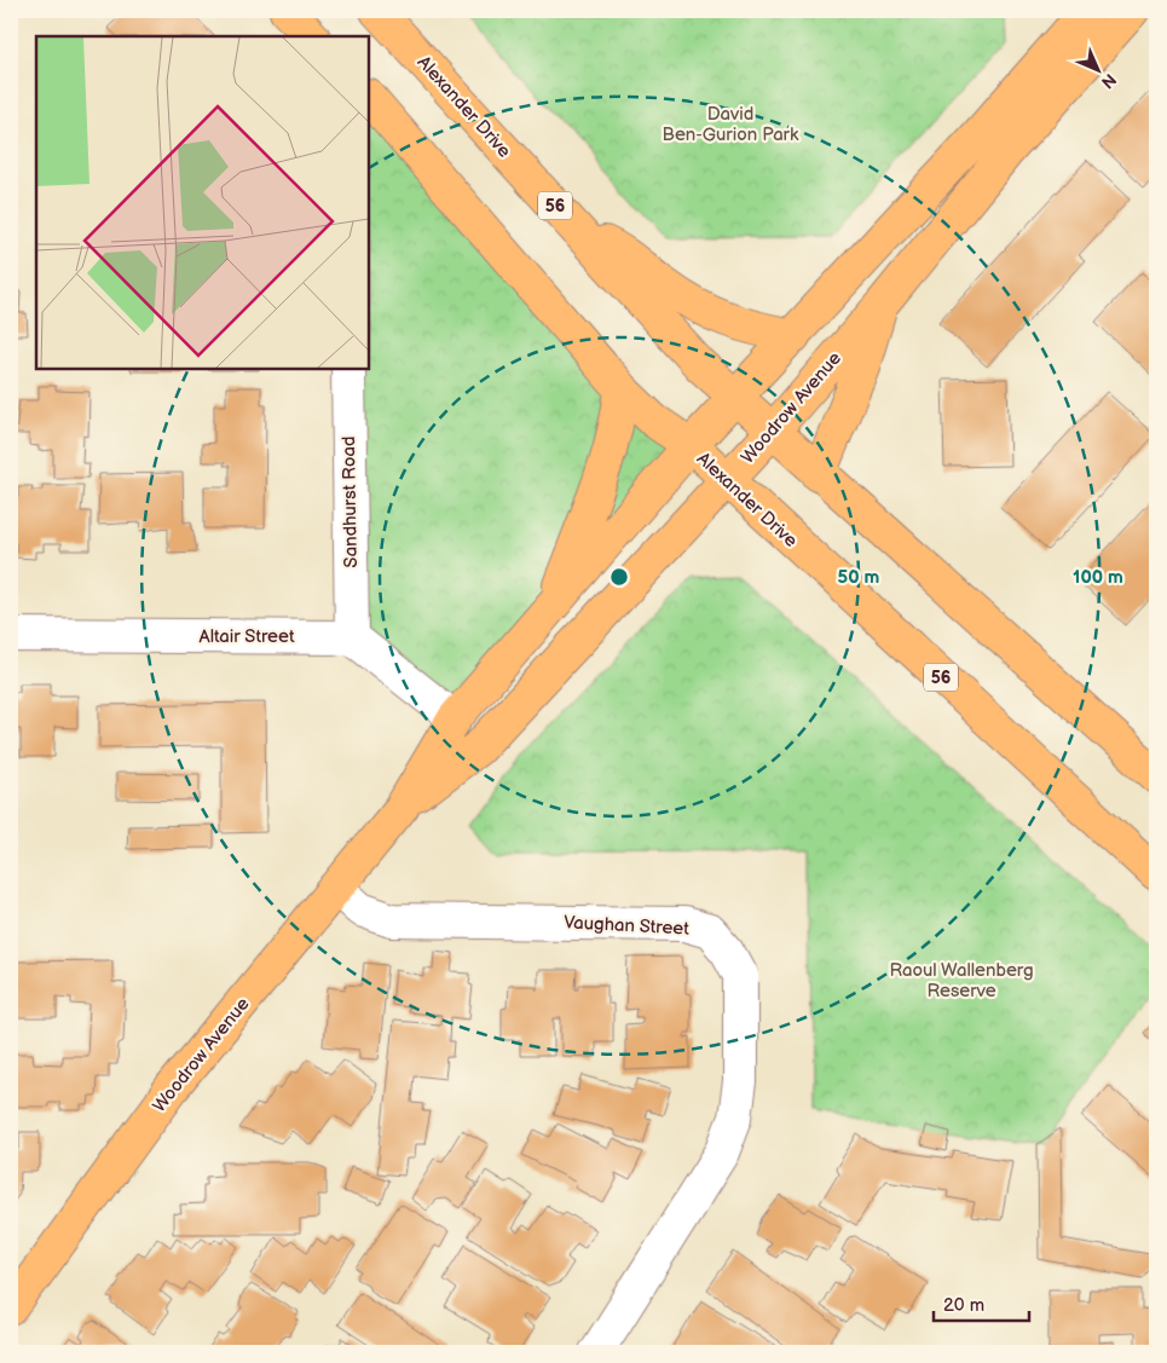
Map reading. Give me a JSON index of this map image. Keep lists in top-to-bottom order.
{
  "streets": {
    "main road": ["Alexander Drive", "56", "Woodrow Avenue"],
    "street": ["Sandhurst Road", "Altair Street", "Vaughan Street"]
  },
  "crossings": [
    ["Alexander Drive", "Woodrow Avenue"],
    ["Woodrow Avenue", "Vaughan Street"],
    ["Sandhurst Road", "Altair Street"]
  ],
  "parks": ["David Ben-Gurion Park", "Raoul Wallenberg Reserve"],
  "scale_bar": "20 m",
  "north": "bottom right",
  "rings": ["50 m", "100 m"]
}
